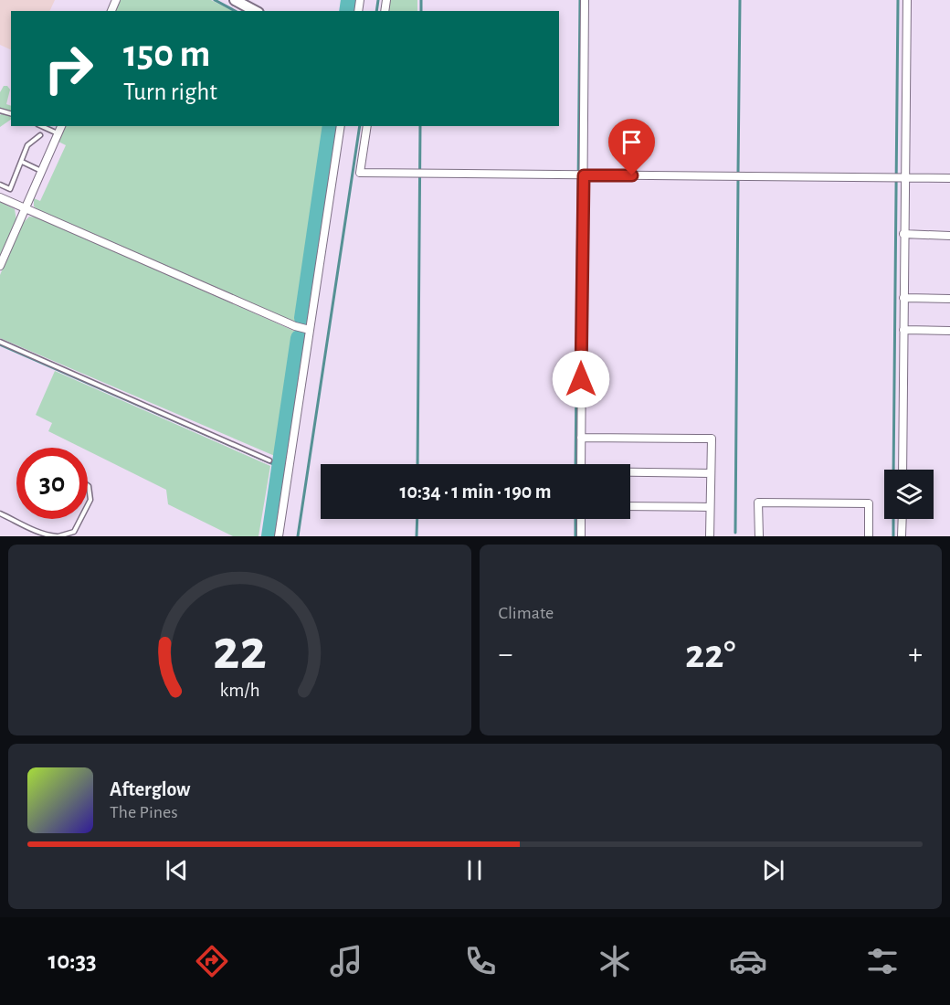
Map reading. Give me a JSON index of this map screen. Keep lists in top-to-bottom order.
{
  "page": {
    "turn": ["150 m", "Turn right"],
    "limit": "30",
    "trip": "10:34 · 1 min · 190 m",
    "tile": "Climate",
    "heat": ["−", "22°", "+"],
    "song": ["Afterglow", "The Pines"],
    "tabs": "10:33",
    "gauge": ["22", "km/h"]
  }
}
